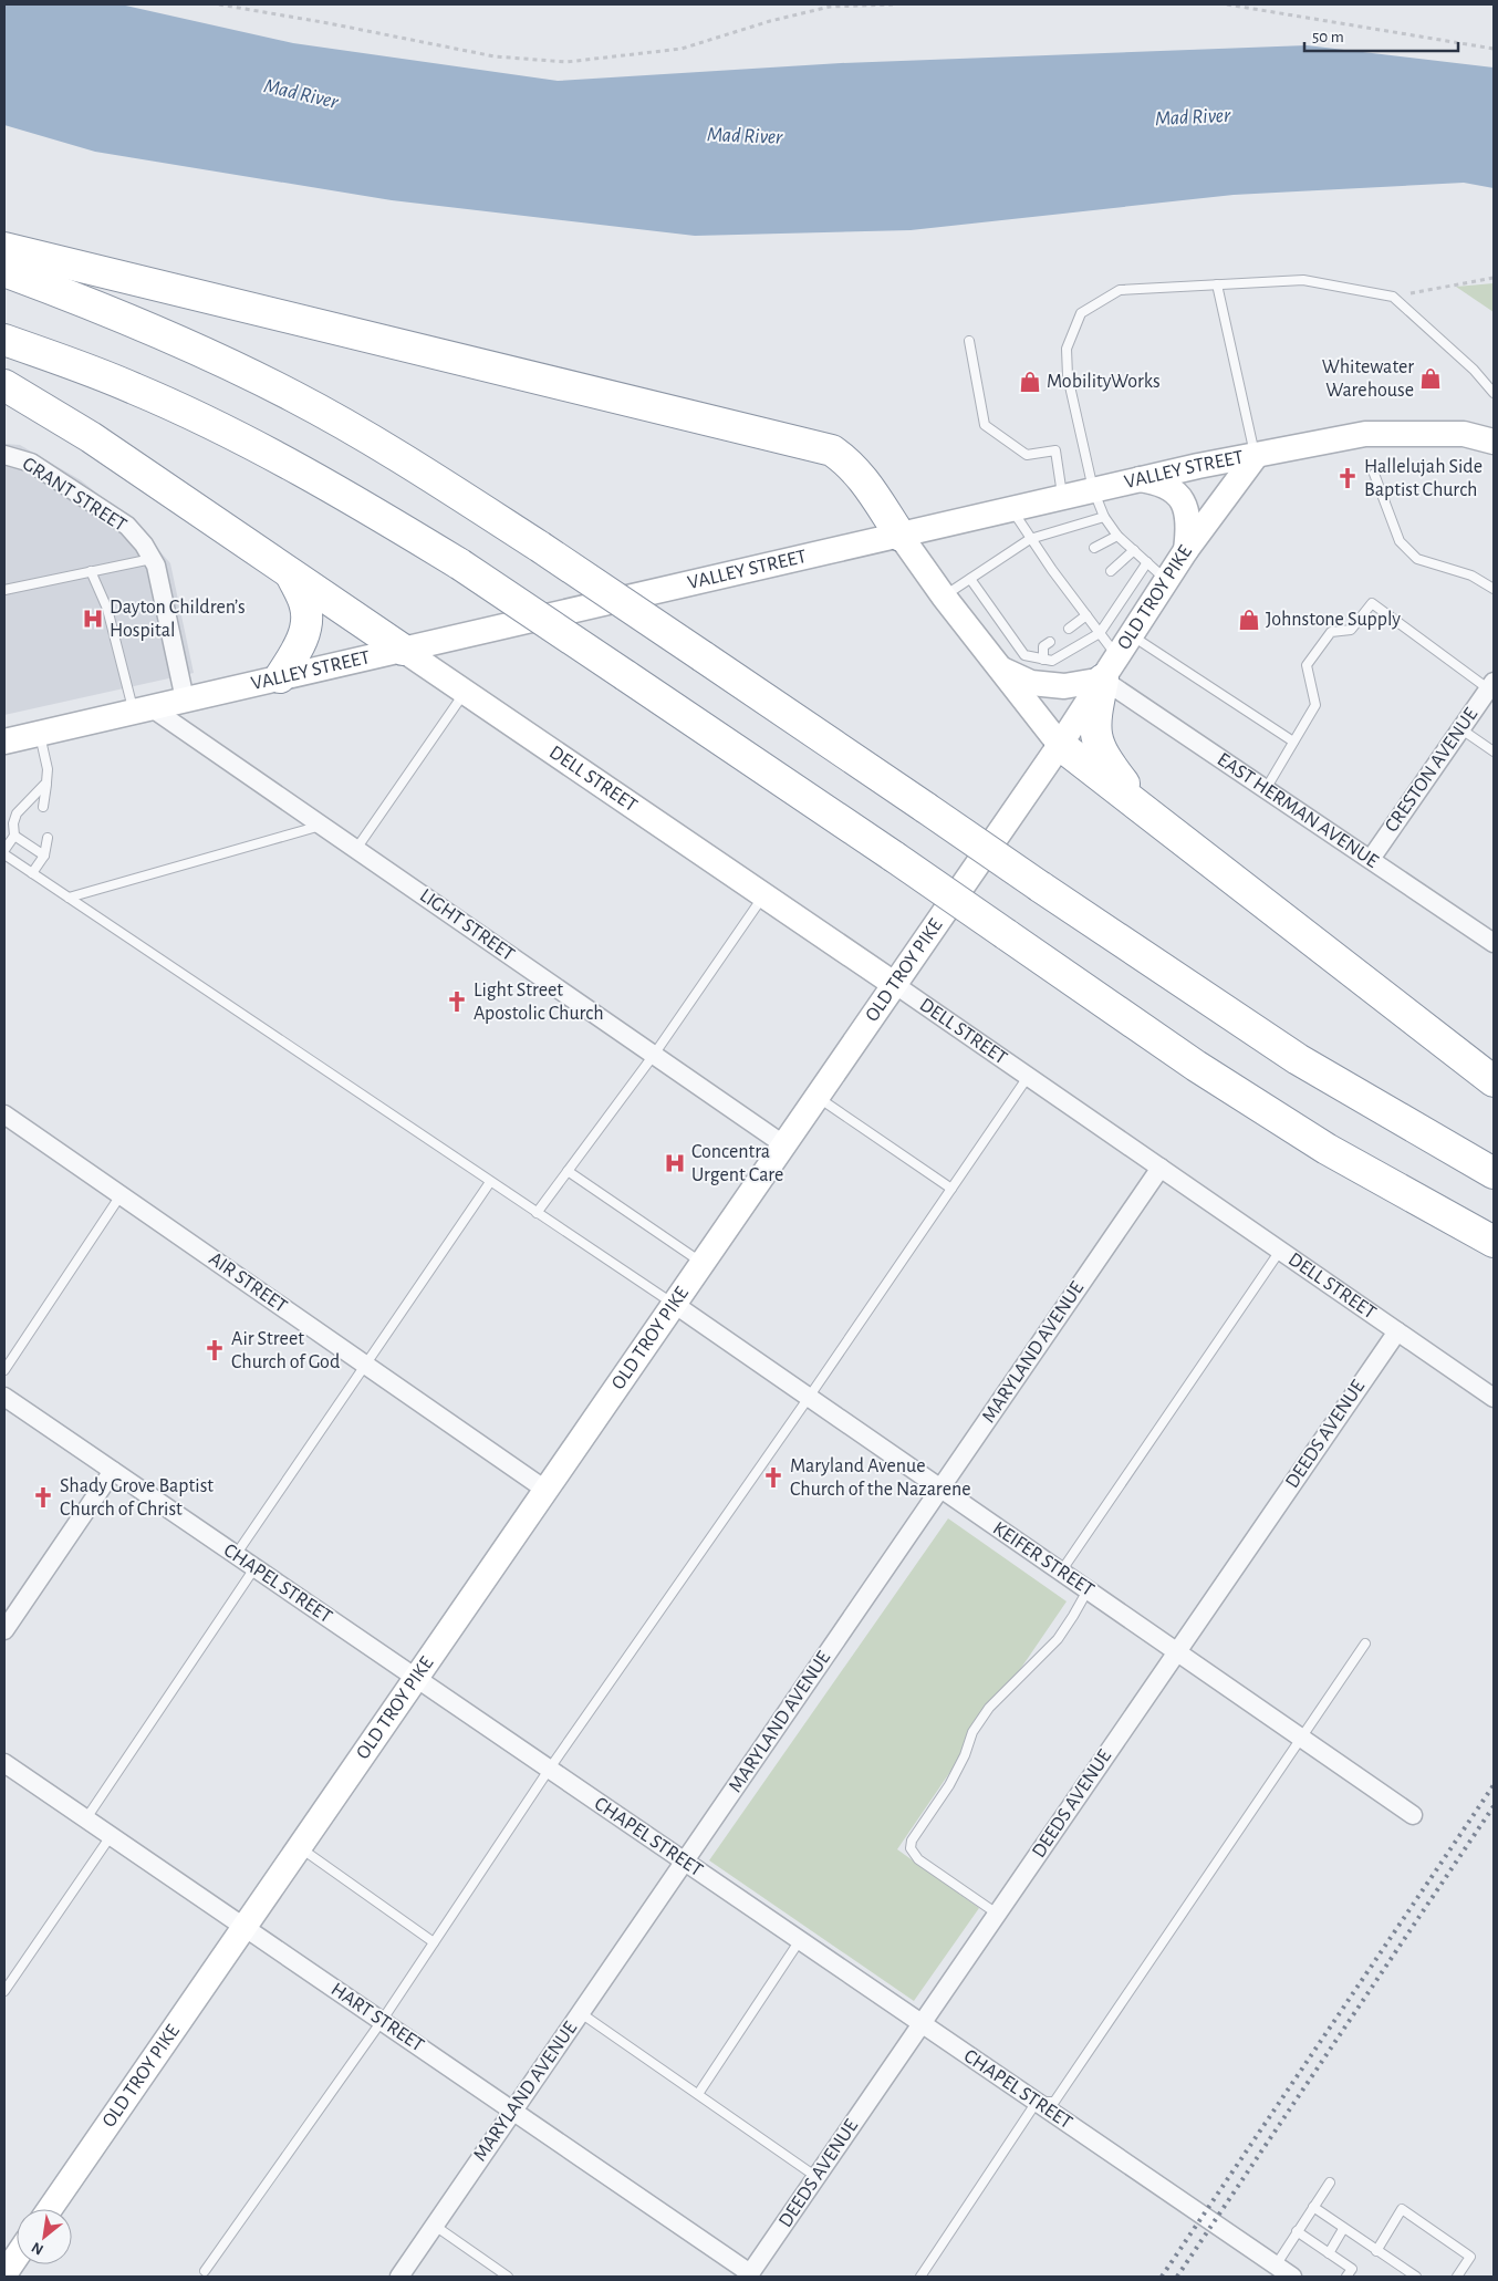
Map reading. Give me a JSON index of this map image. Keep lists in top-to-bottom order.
{
  "streets": {
    "main road": ["VALLEY STREET", "OLD TROY PIKE", "DELL STREET"],
    "street": [
      "GRANT STREET",
      "CRESTON AVENUE",
      "EAST HERMAN AVENUE",
      "LIGHT STREET",
      "AIR STREET",
      "MARYLAND AVENUE",
      "DEEDS AVENUE",
      "KEIFER STREET",
      "CHAPEL STREET",
      "HART STREET"
    ]
  },
  "crossings": [
    ["VALLEY STREET", "GRANT STREET"],
    ["VALLEY STREET", "OLD TROY PIKE"],
    ["VALLEY STREET", "DELL STREET"],
    ["VALLEY STREET", "LIGHT STREET"],
    ["OLD TROY PIKE", "DELL STREET"],
    ["OLD TROY PIKE", "EAST HERMAN AVENUE"],
    ["OLD TROY PIKE", "LIGHT STREET"],
    ["OLD TROY PIKE", "AIR STREET"],
    ["OLD TROY PIKE", "KEIFER STREET"],
    ["OLD TROY PIKE", "CHAPEL STREET"],
    ["OLD TROY PIKE", "HART STREET"],
    ["CRESTON AVENUE", "EAST HERMAN AVENUE"],
    ["DELL STREET", "MARYLAND AVENUE"],
    ["DELL STREET", "DEEDS AVENUE"],
    ["MARYLAND AVENUE", "KEIFER STREET"],
    ["MARYLAND AVENUE", "CHAPEL STREET"],
    ["MARYLAND AVENUE", "HART STREET"],
    ["DEEDS AVENUE", "KEIFER STREET"],
    ["DEEDS AVENUE", "CHAPEL STREET"],
    ["DEEDS AVENUE", "HART STREET"]
  ],
  "water": ["Mad River"],
  "places": {
    "shop": ["Whitewater Warehouse", "MobilityWorks", "Johnstone Supply"],
    "church": [
      "Hallelujah Side Baptist Church",
      "Light Street Apostolic Church",
      "Air Street Church of God",
      "Maryland Avenue Church of the Nazarene",
      "Shady Grove Baptist Church of Christ"
    ],
    "hospital": ["Dayton Children’s Hospital", "Concentra Urgent Care"]
  },
  "scale_bar": "50 m",
  "north": "bottom left"
}
